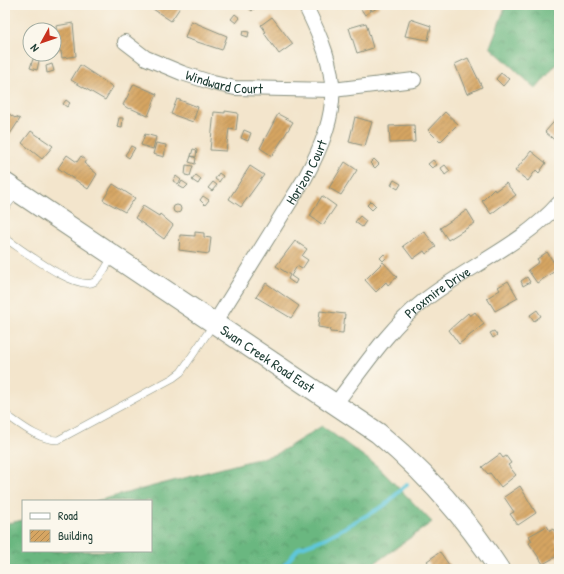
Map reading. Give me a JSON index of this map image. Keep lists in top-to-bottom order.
{
  "streets": {
    "main road": ["Swan Creek Road East"],
    "street": ["Windward Court", "Horizon Court", "Proxmire Drive"]
  },
  "crossings": [
    ["Windward Court", "Horizon Court"],
    ["Horizon Court", "Swan Creek Road East"],
    ["Proxmire Drive", "Swan Creek Road East"]
  ],
  "legend": ["Road", "Building"],
  "north": "bottom left"
}
